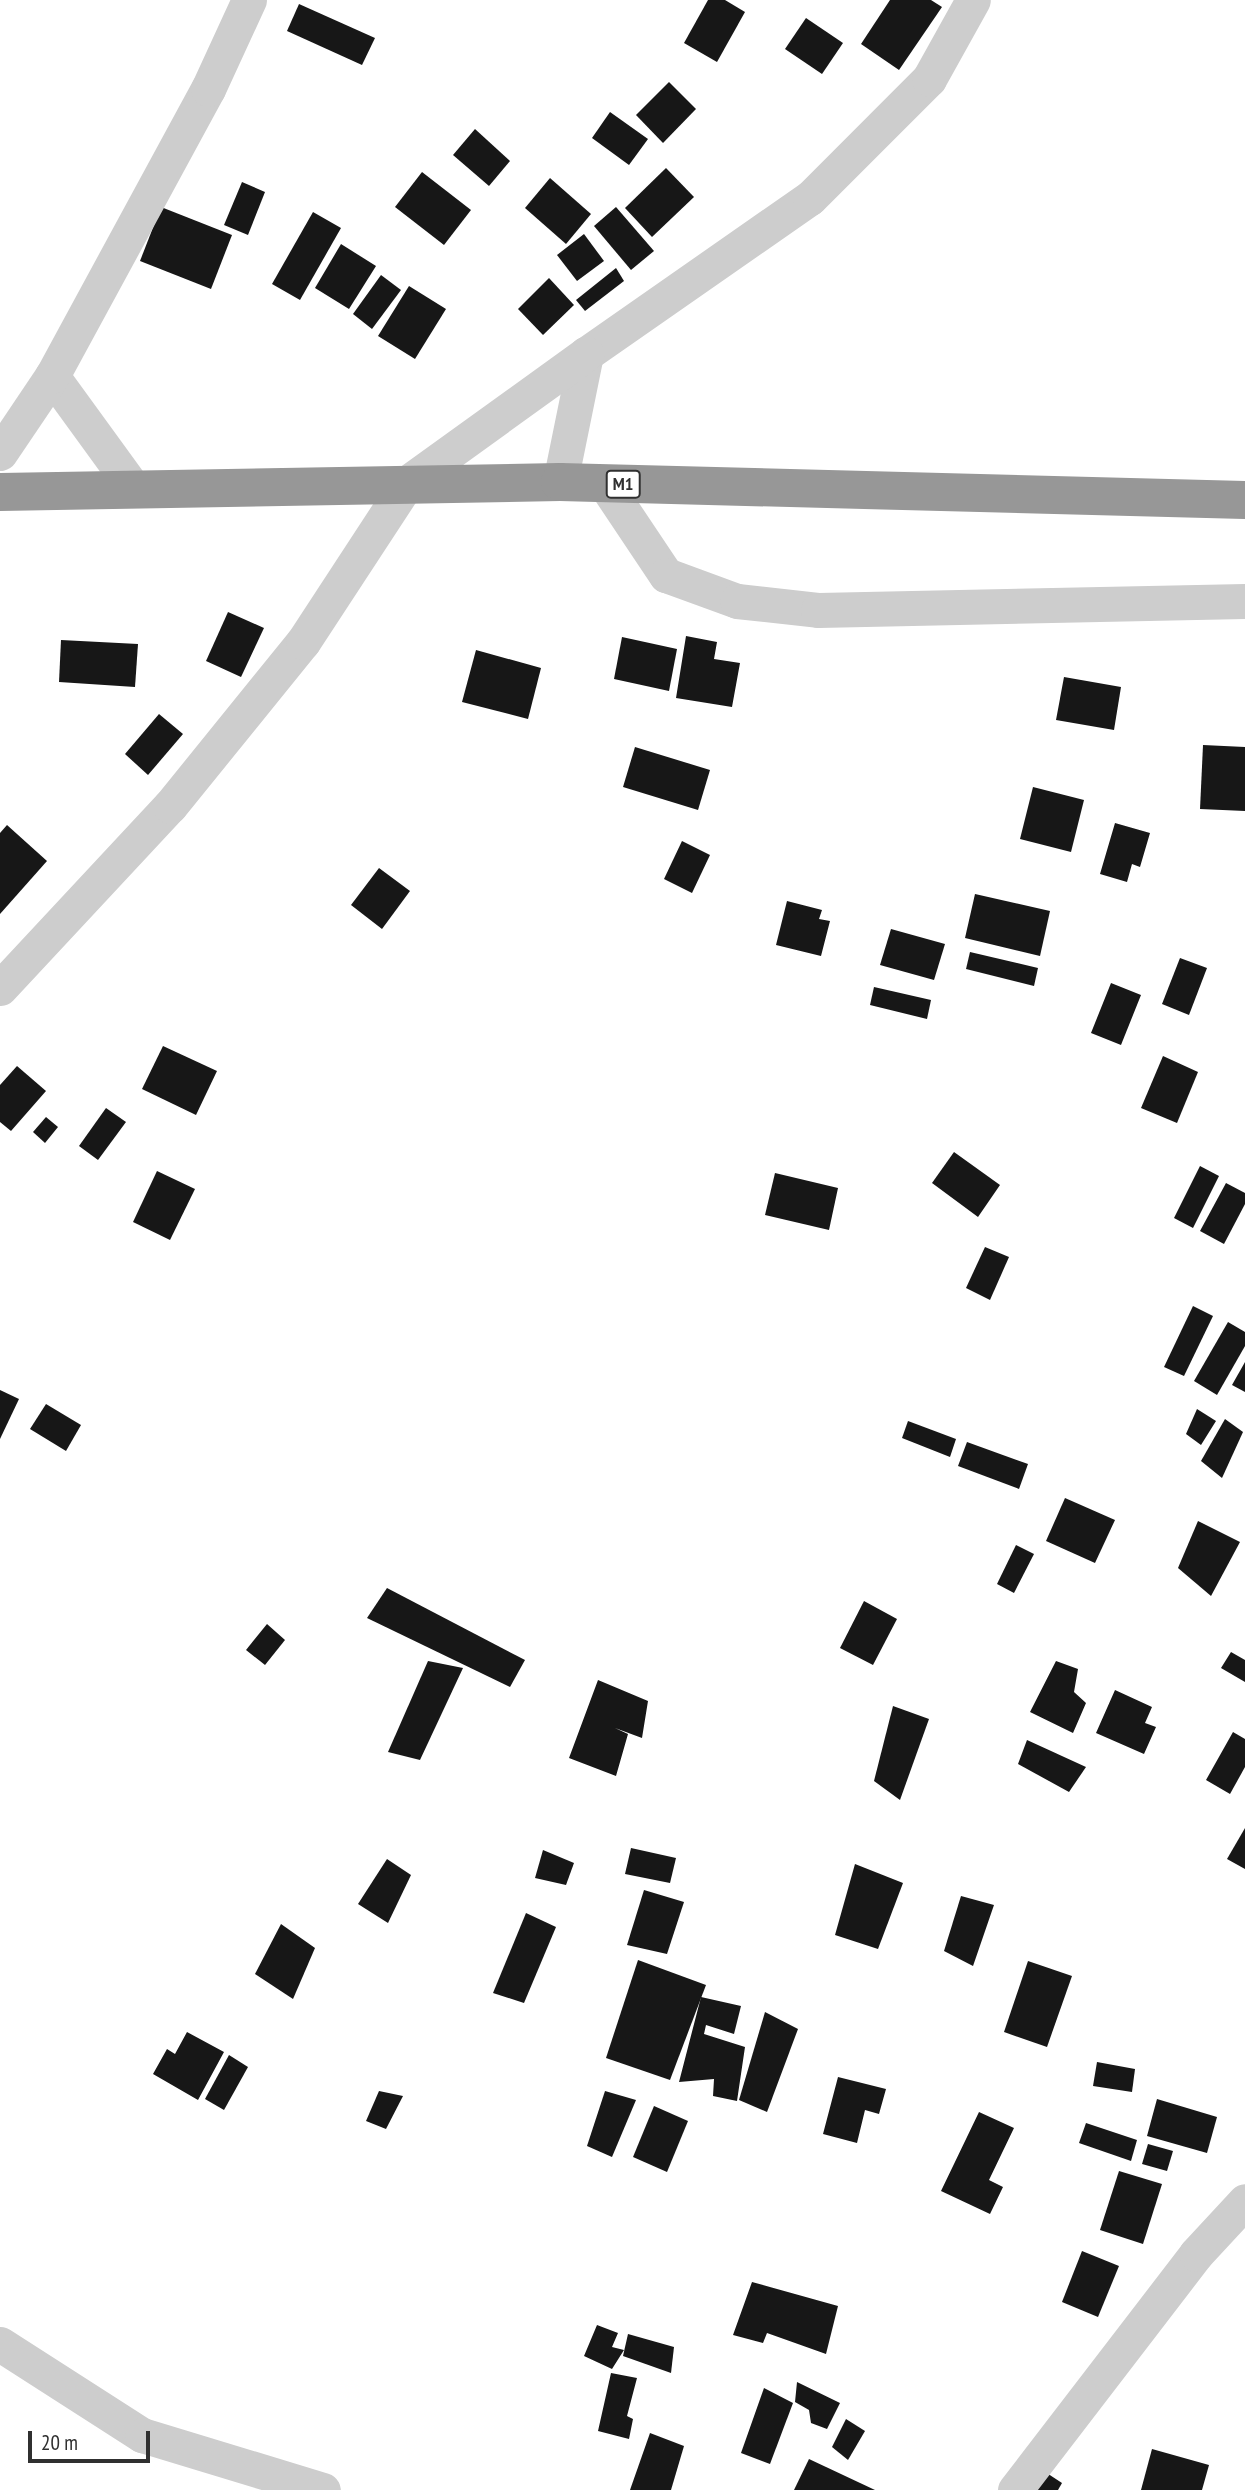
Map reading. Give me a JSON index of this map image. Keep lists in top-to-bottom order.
{
  "streets": {
    "highway": ["M1"]
  },
  "scale_bar": "20 m"
}
